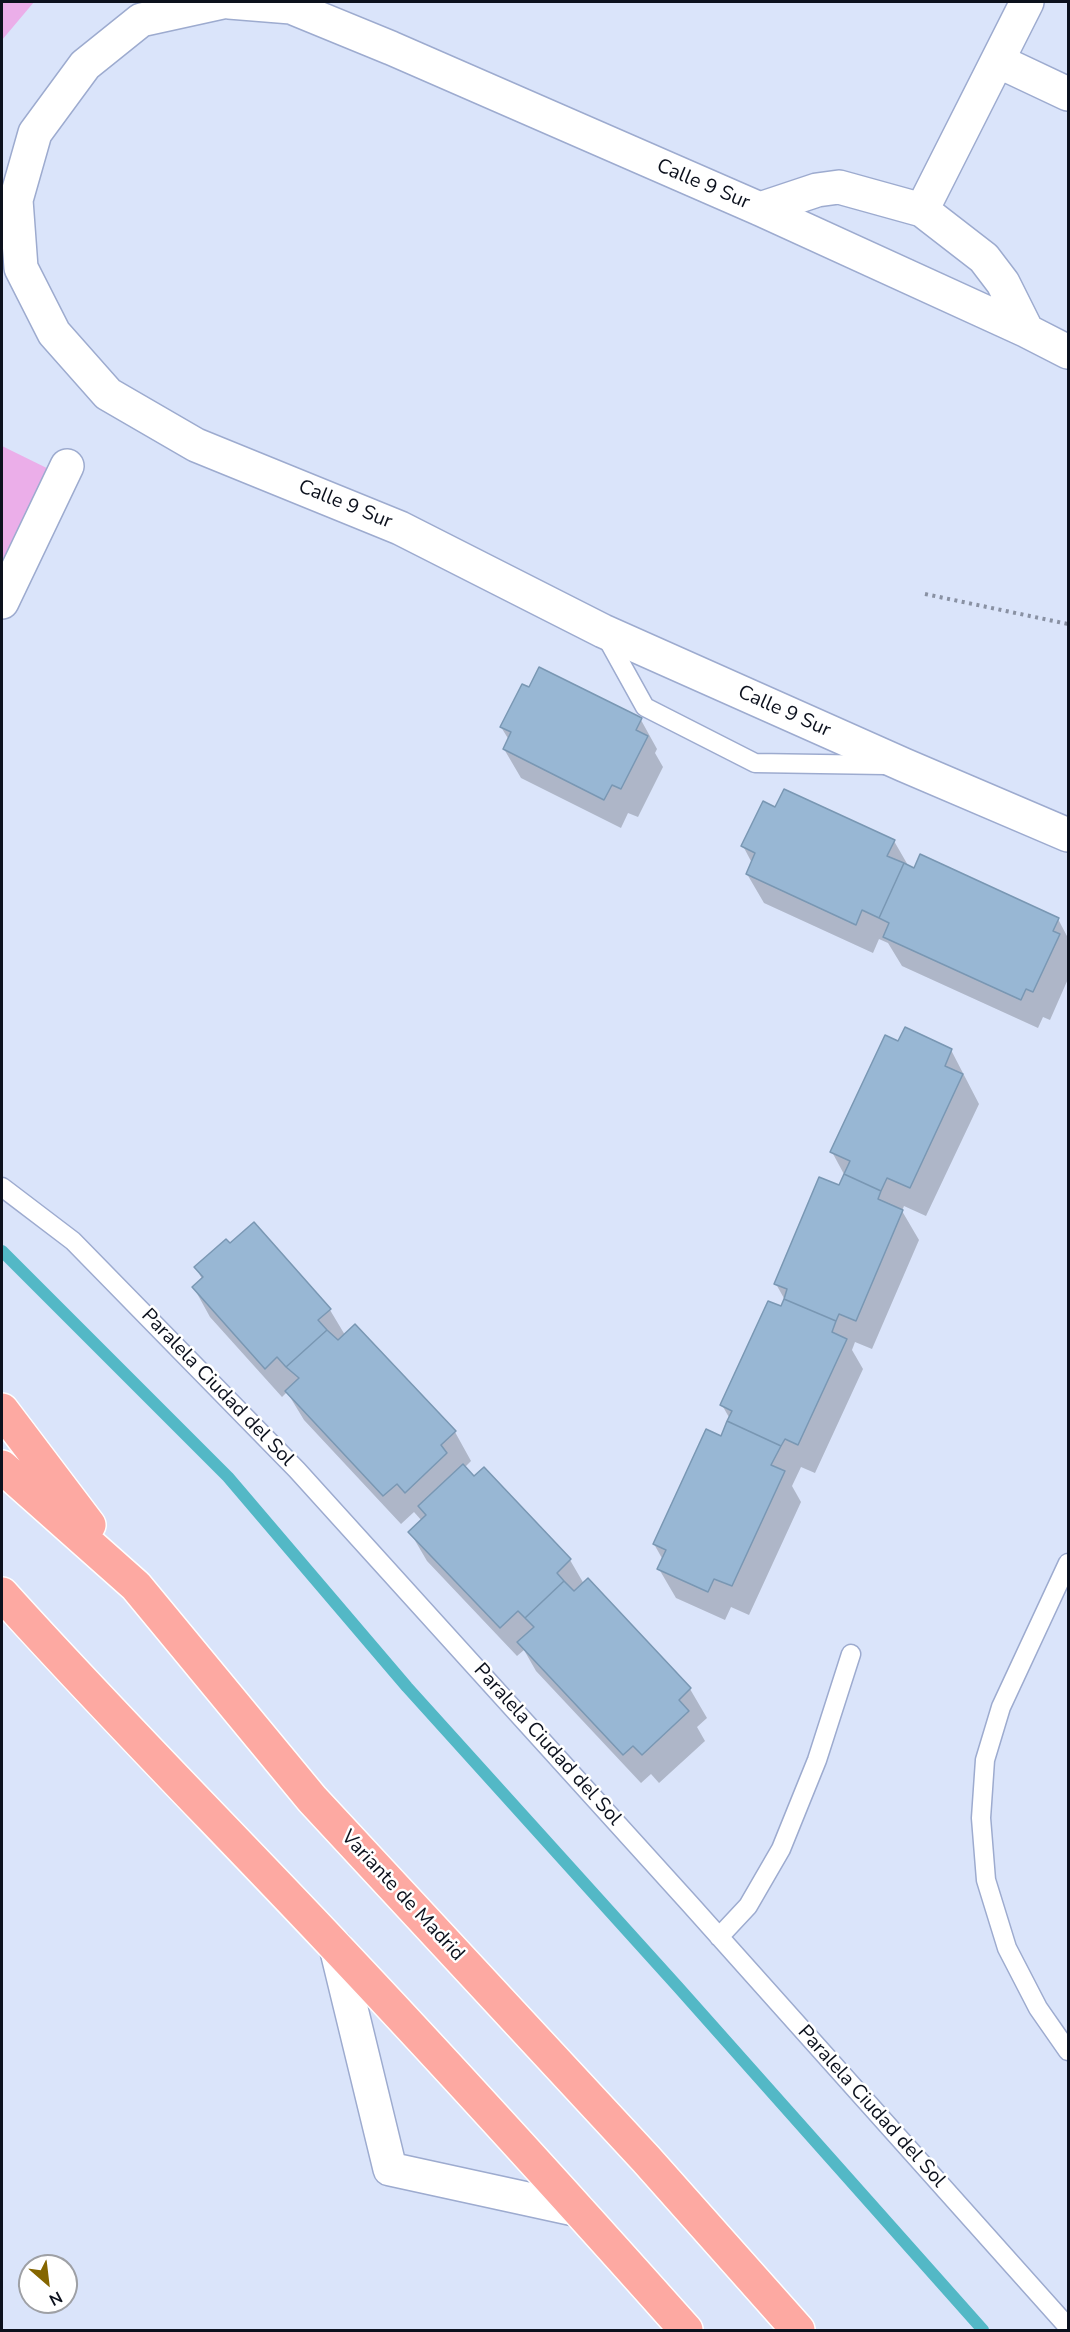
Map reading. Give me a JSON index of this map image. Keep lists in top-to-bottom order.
{
  "streets": {
    "main road": ["Variante de Madrid"],
    "street": ["Calle 9 Sur"],
    "lane": ["Paralela Ciudad del Sol"]
  },
  "north": "bottom right"
}
